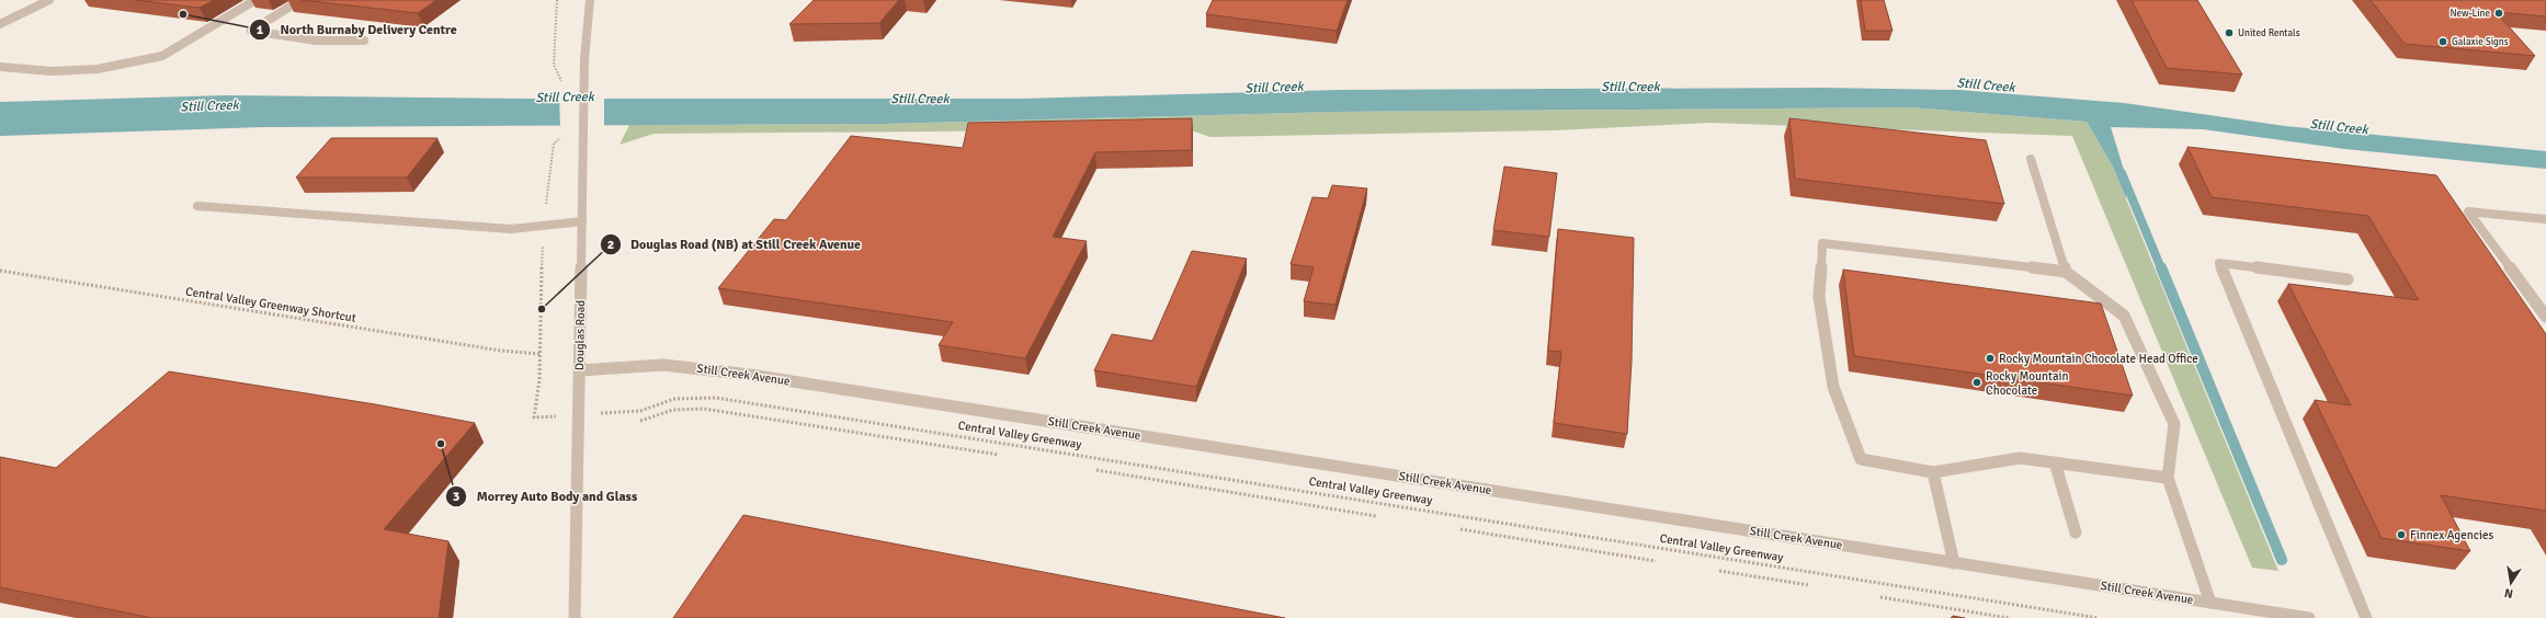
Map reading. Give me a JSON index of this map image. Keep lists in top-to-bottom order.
{
  "streets": {
    "street": ["Douglas Road", "Still Creek Avenue"],
    "path": ["Central Valley Greenway Shortcut", "Central Valley Greenway"]
  },
  "crossings": [
    ["Douglas Road", "Still Creek Avenue"]
  ],
  "water": ["Still Creek"],
  "places": [
    "New-Line",
    "North Burnaby Delivery Centre",
    "United Rentals",
    "Galaxie Signs",
    "Douglas Road (NB) at Still Creek Avenue",
    "Rocky Mountain Chocolate Head Office",
    "Rocky Mountain Chocolate",
    "Morrey Auto Body and Glass",
    "Finnex Agencies"
  ],
  "north": "bottom"
}
